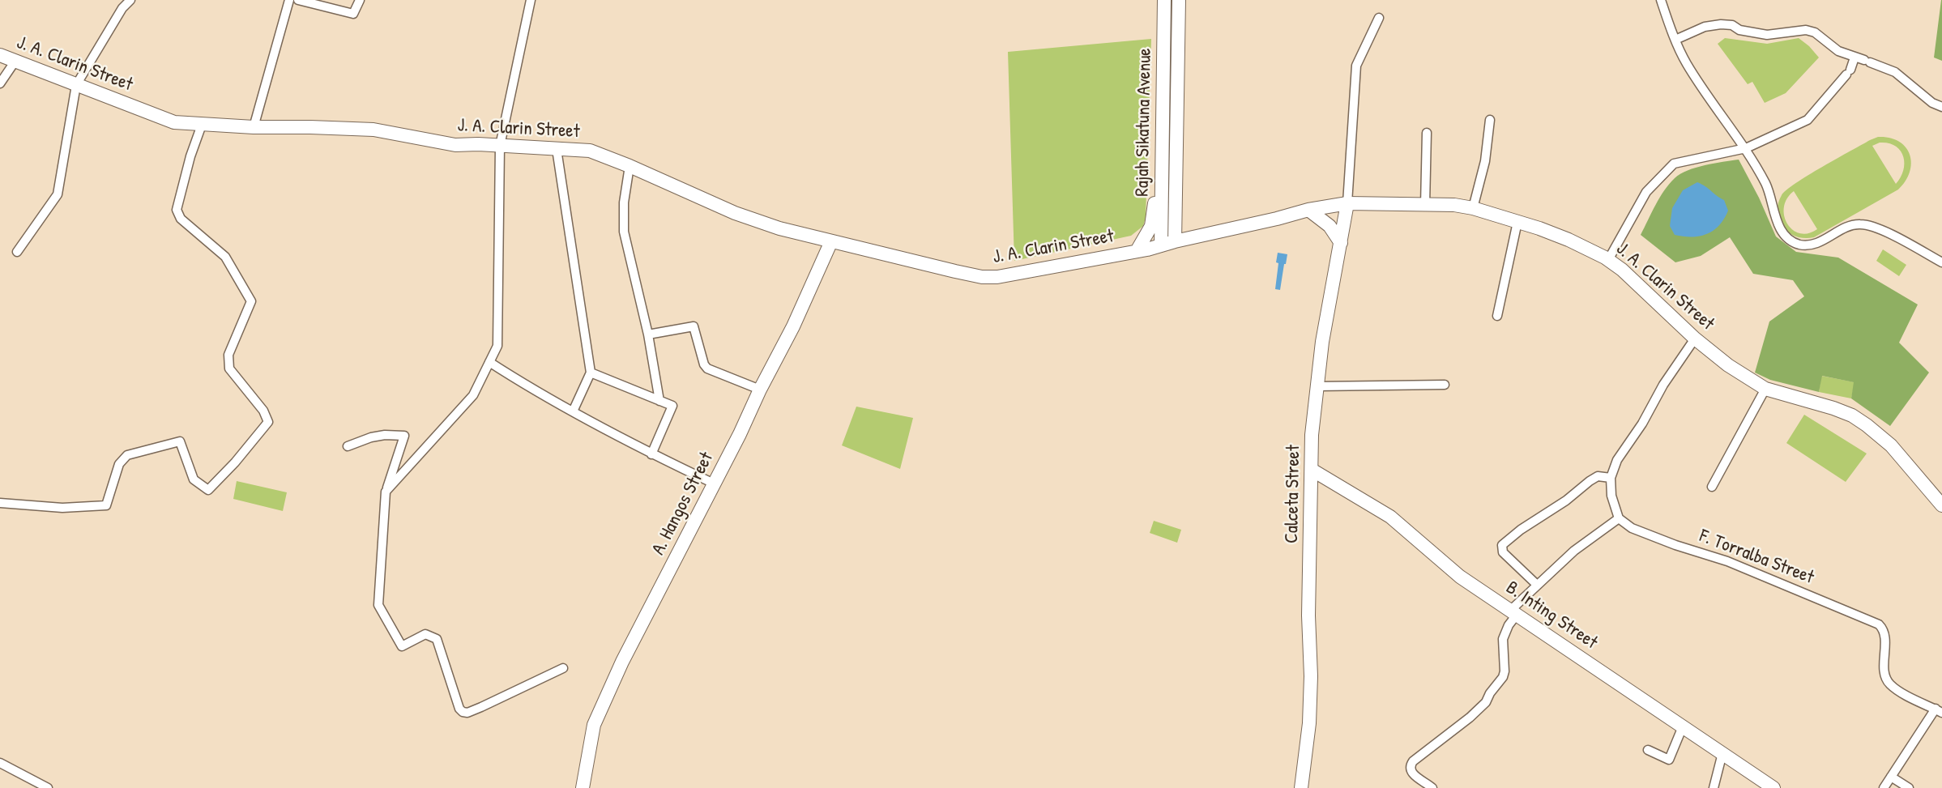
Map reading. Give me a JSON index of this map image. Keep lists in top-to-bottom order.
{
  "streets": {
    "main road": [
      "J. A. Clarin Street",
      "Rajah Sikatuna Avenue",
      "Calceta Street",
      "A. Hangos Street",
      "B. Inting Street"
    ],
    "street": ["F. Torralba Street"]
  },
  "crossings": [
    ["J. A. Clarin Street", "Rajah Sikatuna Avenue"],
    ["J. A. Clarin Street", "Calceta Street"],
    ["J. A. Clarin Street", "A. Hangos Street"],
    ["Calceta Street", "B. Inting Street"]
  ]
}
